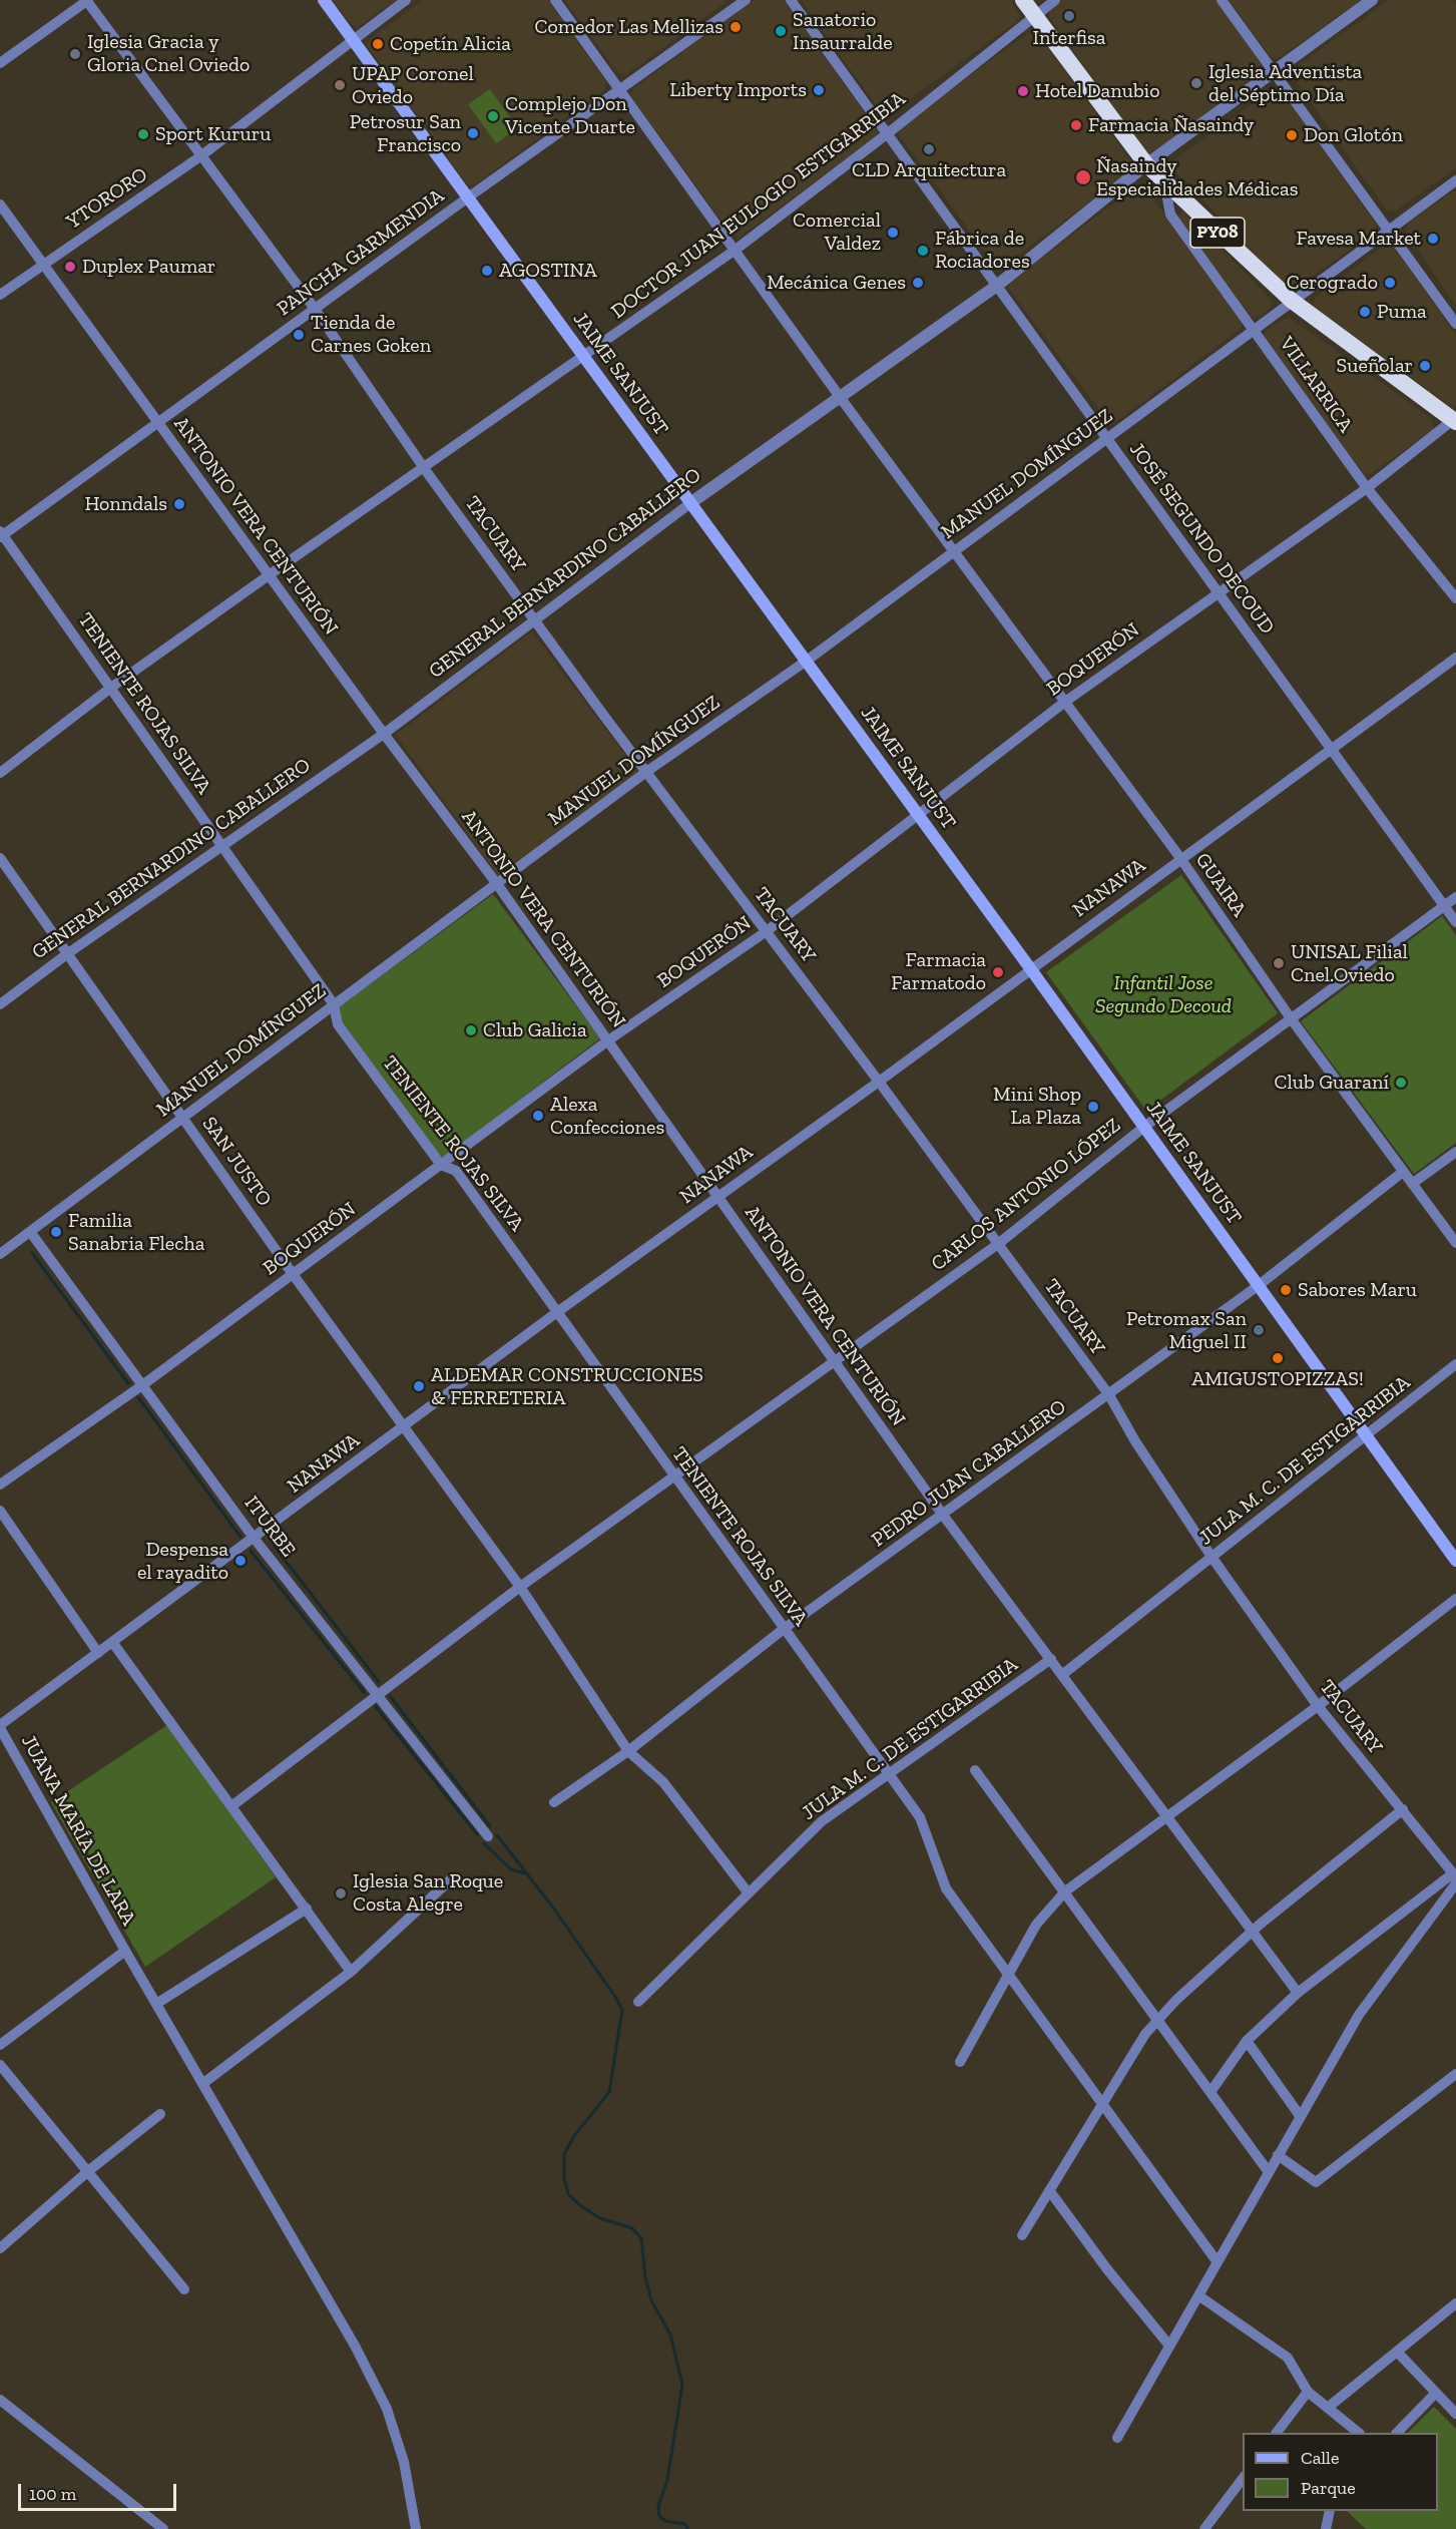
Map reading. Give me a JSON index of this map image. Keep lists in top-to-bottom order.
{
  "streets": {
    "highway": ["PY08"],
    "main road": ["JAIME SANJUST"],
    "street": [
      "YTORORO",
      "DOCTOR JUAN EULOGIO ESTIGARRIBIA",
      "PANCHA GARMENDIA",
      "VILLARRICA",
      "MANUEL DOMÍNGUEZ",
      "ANTONIO VERA CENTURIÓN",
      "TACUARY",
      "JOSÉ SEGUNDO DECOUD",
      "GENERAL BERNARDINO CABALLERO",
      "BOQUERÓN",
      "TENIENTE ROJAS SILVA",
      "GUAIRA",
      "NANAWA",
      "SAN JUSTO",
      "CARLOS ANTONIO LÓPEZ",
      "JULA M. C. DE ESTIGARRIBIA",
      "PEDRO JUAN CABALLERO",
      "ITURBE",
      "JUANA MARÍA DE LARA"
    ]
  },
  "crossings": [
    ["YTORORO", "JAIME SANJUST"],
    ["YTORORO", "ANTONIO VERA CENTURIÓN"],
    ["YTORORO", "TACUARY"],
    ["DOCTOR JUAN EULOGIO ESTIGARRIBIA", "PY08"],
    ["DOCTOR JUAN EULOGIO ESTIGARRIBIA", "JAIME SANJUST"],
    ["DOCTOR JUAN EULOGIO ESTIGARRIBIA", "ANTONIO VERA CENTURIÓN"],
    ["DOCTOR JUAN EULOGIO ESTIGARRIBIA", "TACUARY"],
    ["DOCTOR JUAN EULOGIO ESTIGARRIBIA", "JOSÉ SEGUNDO DECOUD"],
    ["DOCTOR JUAN EULOGIO ESTIGARRIBIA", "TENIENTE ROJAS SILVA"],
    ["DOCTOR JUAN EULOGIO ESTIGARRIBIA", "GUAIRA"],
    ["PY08", "VILLARRICA"],
    ["PY08", "MANUEL DOMÍNGUEZ"],
    ["PY08", "GENERAL BERNARDINO CABALLERO"],
    ["PY08", "BOQUERÓN"],
    ["PANCHA GARMENDIA", "JAIME SANJUST"],
    ["PANCHA GARMENDIA", "ANTONIO VERA CENTURIÓN"],
    ["PANCHA GARMENDIA", "TACUARY"],
    ["PANCHA GARMENDIA", "TENIENTE ROJAS SILVA"],
    ["PANCHA GARMENDIA", "GUAIRA"],
    ["JAIME SANJUST", "MANUEL DOMÍNGUEZ"],
    ["JAIME SANJUST", "GENERAL BERNARDINO CABALLERO"],
    ["JAIME SANJUST", "BOQUERÓN"],
    ["JAIME SANJUST", "NANAWA"],
    ["JAIME SANJUST", "CARLOS ANTONIO LÓPEZ"],
    ["JAIME SANJUST", "JULA M. C. DE ESTIGARRIBIA"],
    ["JAIME SANJUST", "PEDRO JUAN CABALLERO"],
    ["VILLARRICA", "MANUEL DOMÍNGUEZ"],
    ["VILLARRICA", "BOQUERÓN"],
    ["MANUEL DOMÍNGUEZ", "ANTONIO VERA CENTURIÓN"],
    ["MANUEL DOMÍNGUEZ", "TACUARY"],
    ["MANUEL DOMÍNGUEZ", "JOSÉ SEGUNDO DECOUD"],
    ["MANUEL DOMÍNGUEZ", "TENIENTE ROJAS SILVA"],
    ["MANUEL DOMÍNGUEZ", "GUAIRA"],
    ["MANUEL DOMÍNGUEZ", "SAN JUSTO"],
    ["MANUEL DOMÍNGUEZ", "ITURBE"],
    ["ANTONIO VERA CENTURIÓN", "GENERAL BERNARDINO CABALLERO"],
    ["ANTONIO VERA CENTURIÓN", "BOQUERÓN"],
    ["ANTONIO VERA CENTURIÓN", "NANAWA"],
    ["ANTONIO VERA CENTURIÓN", "CARLOS ANTONIO LÓPEZ"],
    ["ANTONIO VERA CENTURIÓN", "JULA M. C. DE ESTIGARRIBIA"],
    ["ANTONIO VERA CENTURIÓN", "PEDRO JUAN CABALLERO"],
    ["TACUARY", "GENERAL BERNARDINO CABALLERO"],
    ["TACUARY", "BOQUERÓN"],
    ["TACUARY", "NANAWA"],
    ["TACUARY", "CARLOS ANTONIO LÓPEZ"],
    ["TACUARY", "JULA M. C. DE ESTIGARRIBIA"],
    ["TACUARY", "PEDRO JUAN CABALLERO"],
    ["JOSÉ SEGUNDO DECOUD", "GENERAL BERNARDINO CABALLERO"],
    ["JOSÉ SEGUNDO DECOUD", "BOQUERÓN"],
    ["JOSÉ SEGUNDO DECOUD", "NANAWA"],
    ["JOSÉ SEGUNDO DECOUD", "CARLOS ANTONIO LÓPEZ"],
    ["GENERAL BERNARDINO CABALLERO", "TENIENTE ROJAS SILVA"],
    ["GENERAL BERNARDINO CABALLERO", "GUAIRA"],
    ["GENERAL BERNARDINO CABALLERO", "SAN JUSTO"],
    ["BOQUERÓN", "TENIENTE ROJAS SILVA"],
    ["BOQUERÓN", "GUAIRA"],
    ["BOQUERÓN", "SAN JUSTO"],
    ["BOQUERÓN", "ITURBE"],
    ["TENIENTE ROJAS SILVA", "NANAWA"],
    ["TENIENTE ROJAS SILVA", "CARLOS ANTONIO LÓPEZ"],
    ["TENIENTE ROJAS SILVA", "JULA M. C. DE ESTIGARRIBIA"],
    ["TENIENTE ROJAS SILVA", "PEDRO JUAN CABALLERO"],
    ["GUAIRA", "NANAWA"],
    ["GUAIRA", "CARLOS ANTONIO LÓPEZ"],
    ["GUAIRA", "PEDRO JUAN CABALLERO"],
    ["NANAWA", "SAN JUSTO"],
    ["NANAWA", "ITURBE"],
    ["NANAWA", "JUANA MARÍA DE LARA"],
    ["SAN JUSTO", "CARLOS ANTONIO LÓPEZ"],
    ["SAN JUSTO", "JULA M. C. DE ESTIGARRIBIA"],
    ["SAN JUSTO", "PEDRO JUAN CABALLERO"],
    ["CARLOS ANTONIO LÓPEZ", "ITURBE"]
  ],
  "parks": ["Infantil Jose Segundo Decoud"],
  "places": [
    "Interfisa",
    "Comedor Las Mellizas",
    "Sanatorio Insaurralde",
    "Copetín Alicia",
    "Iglesia Gracia y Gloria Cnel Oviedo",
    "Iglesia Adventista del Séptimo Día",
    "UPAP Coronel Oviedo",
    "Liberty Imports",
    "Hotel Danubio",
    "Complejo Don Vicente Duarte",
    "Farmacia Ñasaindy",
    "Petrosur San Francisco",
    "Sport Kururu",
    "Don Glotón",
    "CLD Arquitectura",
    "Ñasaindy Especialidades Médicas",
    "Comercial Valdez",
    "Favesa Market",
    "Fábrica de Rociadores",
    "Duplex Paumar",
    "AGOSTINA",
    "Mecánica Genes",
    "Cerogrado",
    "Puma",
    "Tienda de Carnes Goken",
    "Sueñolar",
    "Honndals",
    "UNISAL Filial Cnel.Oviedo",
    "Farmacia Farmatodo",
    "Club Galicia",
    "Club Guaraní",
    "Mini Shop La Plaza",
    "Alexa Confecciones",
    "Familia Sanabria Flecha",
    "Sabores Maru",
    "Petromax San Miguel II",
    "AMIGUSTOPIZZAS!",
    "ALDEMAR CONSTRUCCIONES & FERRETERIA",
    "Despensa el rayadito",
    "Iglesia San Roque Costa Alegre"
  ],
  "legend": ["Calle", "Parque"],
  "scale_bar": "100 m"
}
